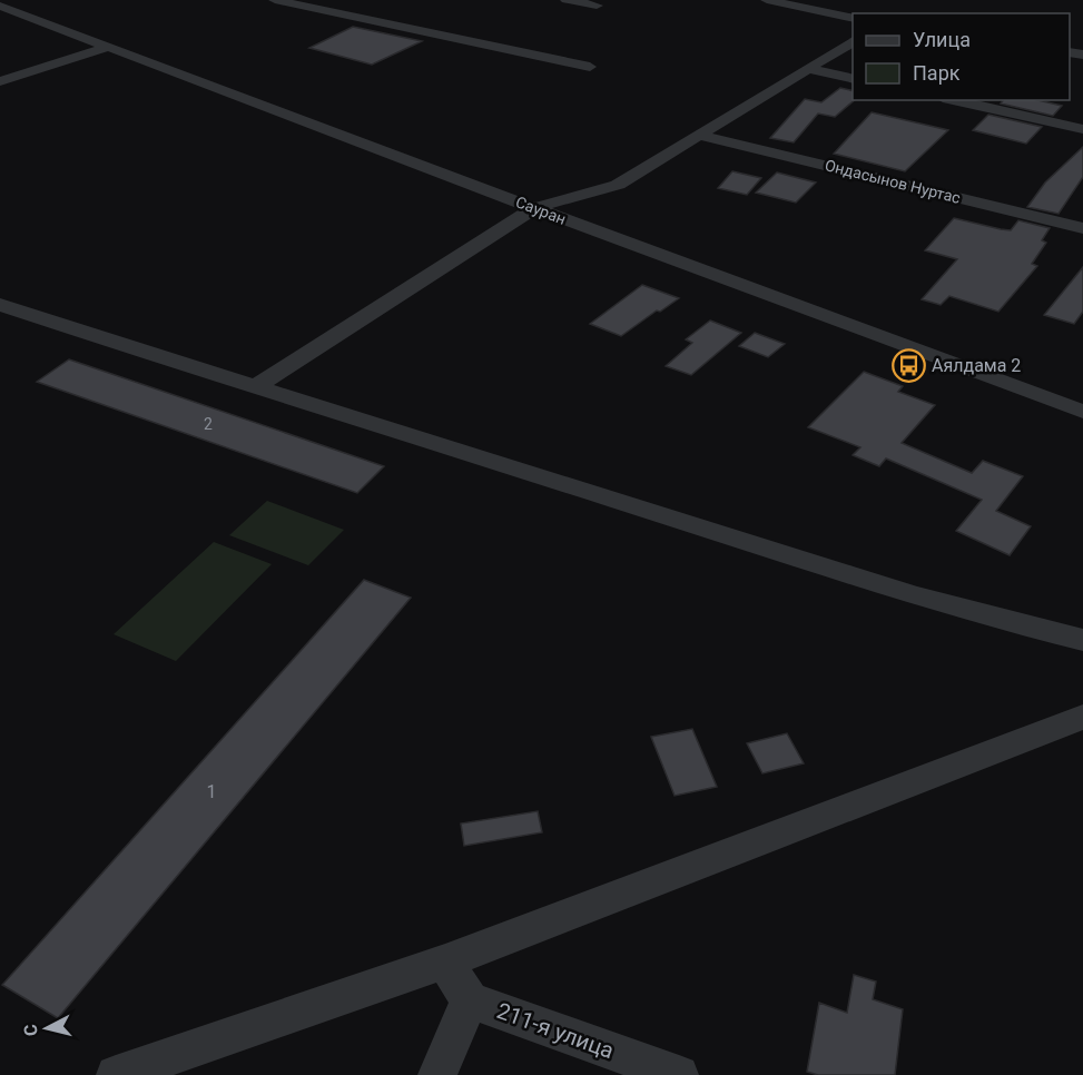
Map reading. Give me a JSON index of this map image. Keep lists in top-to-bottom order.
{
  "streets": {
    "street": ["Ондасынов Нуртас", "Сауран", "211-я улица"]
  },
  "places": {
    "bus stop": ["Аялдама 2"]
  },
  "house_numbers": ["2", "1"],
  "legend": ["Улица", "Парк"],
  "north": "left"
}
